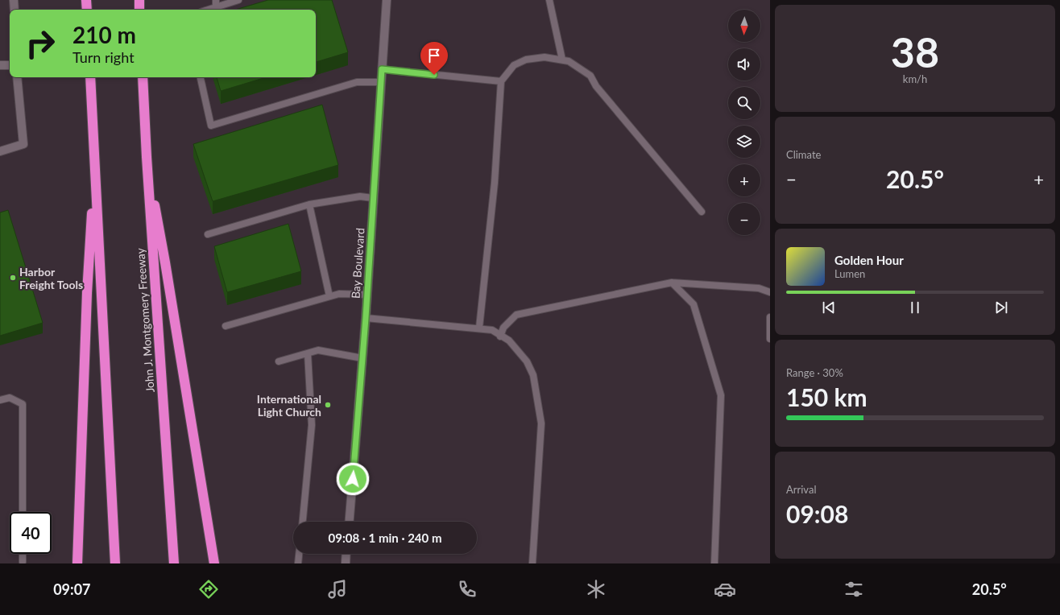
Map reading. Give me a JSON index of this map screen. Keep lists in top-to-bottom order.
{
  "streets": {
    "highway": ["John J. Montgomery Freeway"],
    "street": ["Bay Boulevard"]
  },
  "places": ["Harbor Freight Tools", "International Light Church"],
  "north": "bottom",
  "page": {
    "tile": [
      ["38", "km/h"],
      "Climate",
      ["Range · 30%", "150 km"],
      ["Arrival", "09:08"]
    ],
    "map_buttons": ["+", "−"],
    "turn": ["210 m", "Turn right"],
    "heat": ["−", "20.5°", "+"],
    "song": ["Golden Hour", "Lumen"],
    "limit": "40",
    "trip": "09:08 · 1 min · 240 m",
    "tabs": ["09:07", "20.5°"]
  }
}
